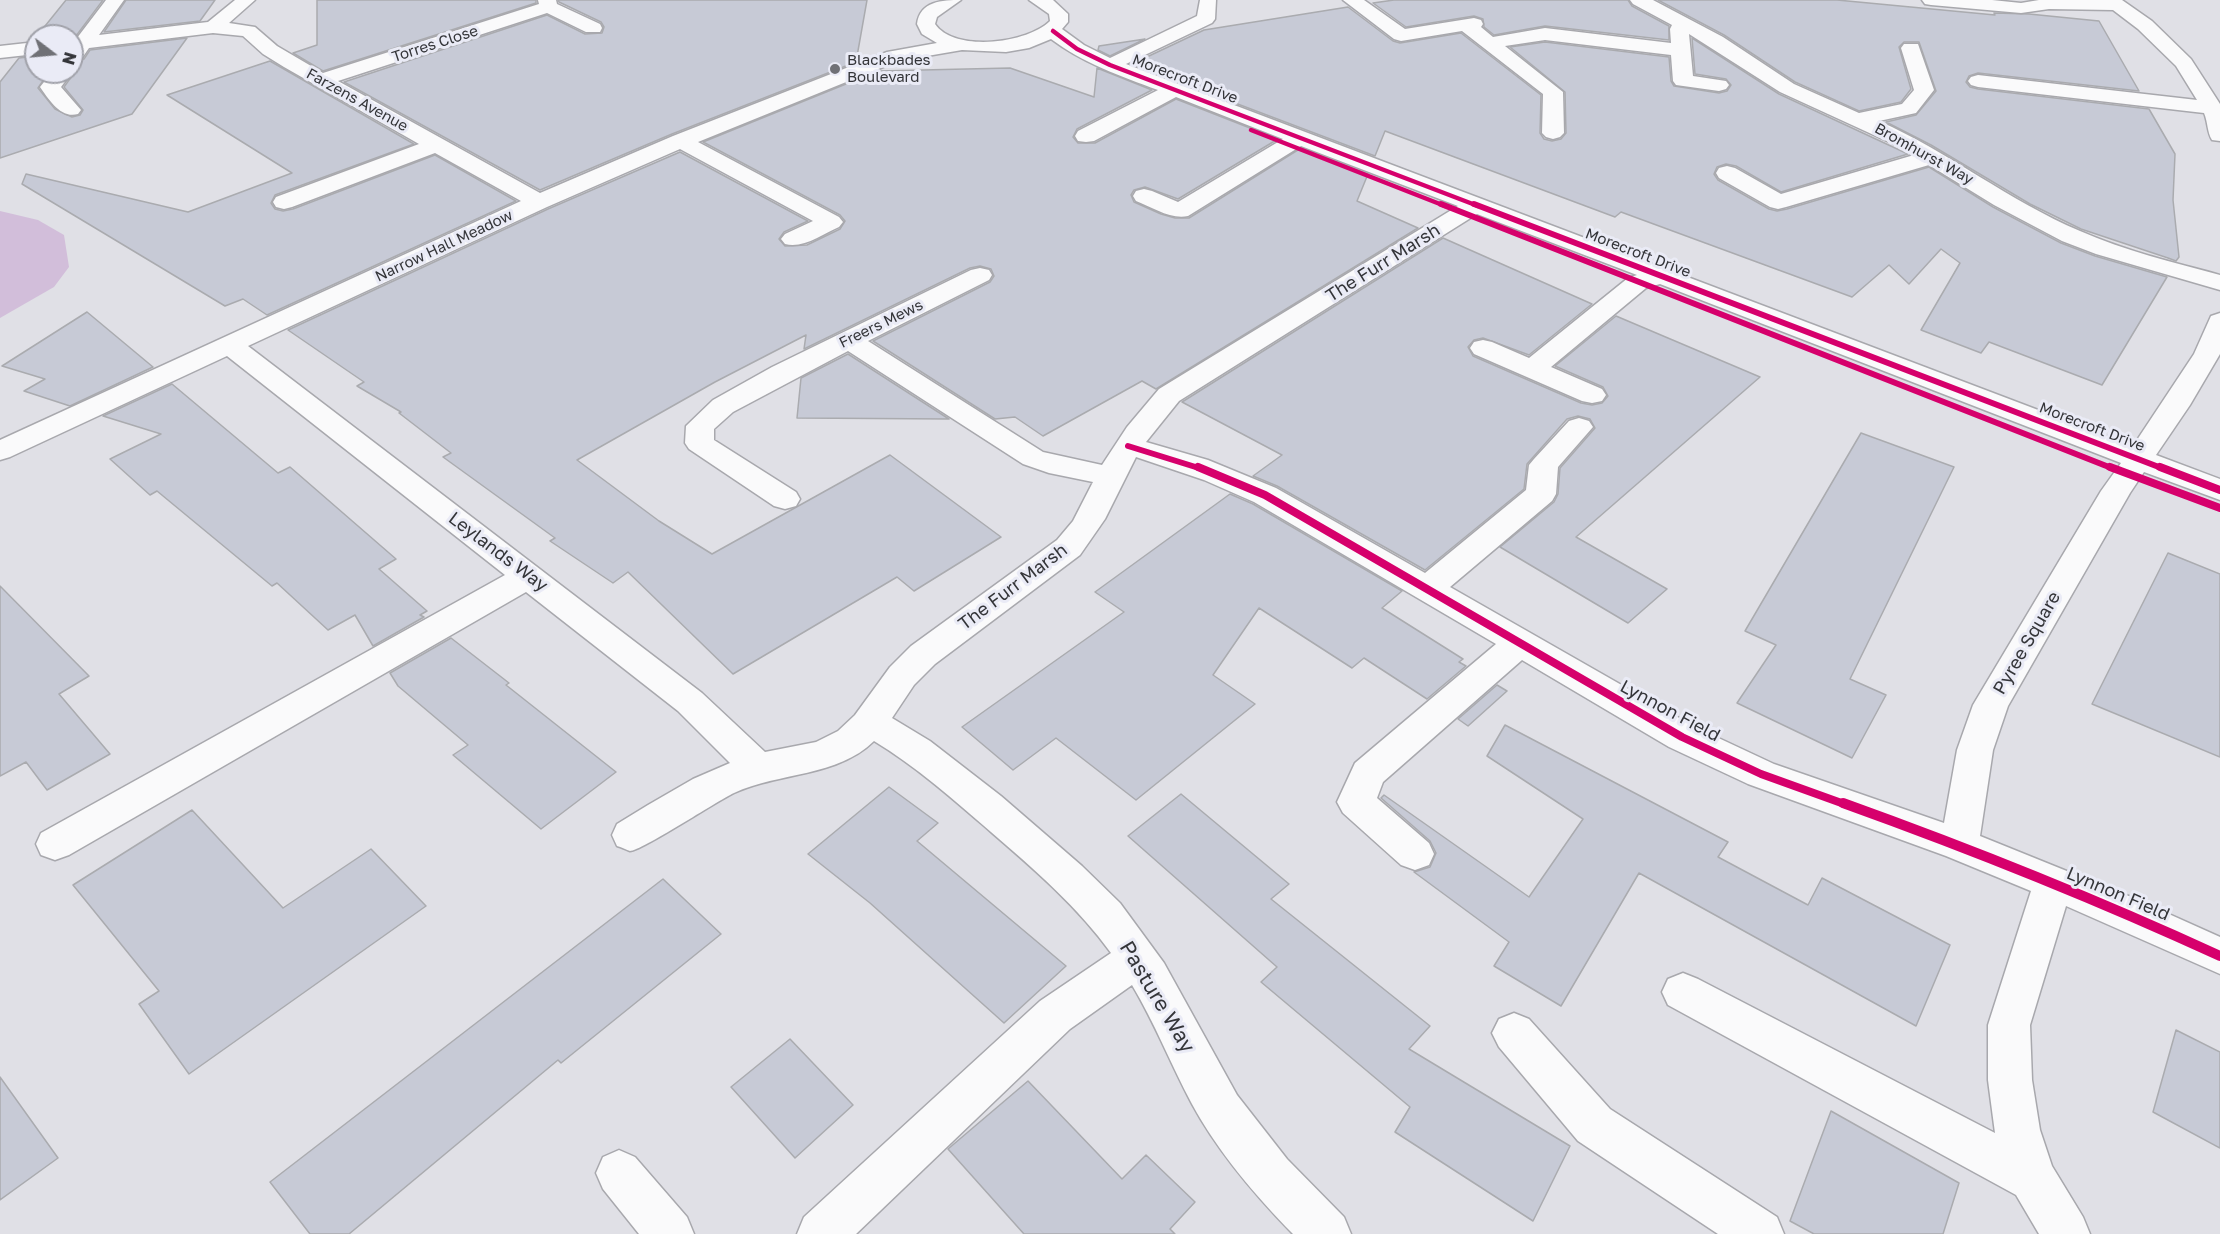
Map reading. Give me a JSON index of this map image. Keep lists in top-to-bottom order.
{
  "streets": {
    "street": [
      "Torres Close",
      "Morecroft Drive",
      "Farzens Avenue",
      "Bromhurst Way",
      "Narrow Hall Meadow",
      "The Furr Marsh",
      "Freers Mews",
      "Leylands Way",
      "Pyree Square",
      "Lynnon Field",
      "Pasture Way"
    ]
  },
  "crossings": [
    ["Torres Close", "Farzens Avenue"],
    ["Morecroft Drive", "The Furr Marsh"],
    ["Morecroft Drive", "Pyree Square"],
    ["Farzens Avenue", "Narrow Hall Meadow"],
    ["Narrow Hall Meadow", "Leylands Way"],
    ["The Furr Marsh", "Leylands Way"],
    ["The Furr Marsh", "Lynnon Field"],
    ["The Furr Marsh", "Pasture Way"],
    ["Pyree Square", "Lynnon Field"]
  ],
  "places": ["Blackbades Boulevard"],
  "north": "right"
}
